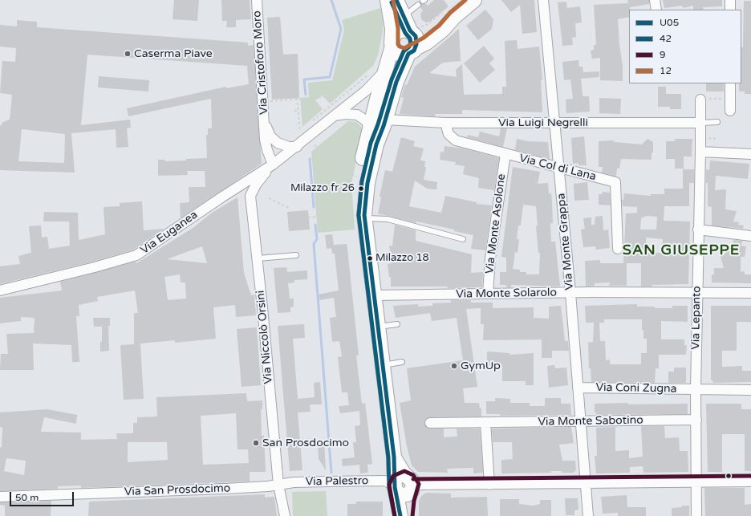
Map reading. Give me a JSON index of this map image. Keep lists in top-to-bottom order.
{
  "streets": {
    "street": [
      "Via Cristoforo Moro",
      "Via Luigi Negrelli",
      "Via Col di Lana",
      "Via Monte Asolone",
      "Via Euganea",
      "Via Monte Grappa",
      "Via Monte Solarolo",
      "Via Lepanto",
      "Via Niccolò Orsini",
      "Via Coni Zugna",
      "Via Monte Sabotino",
      "Via Palestro",
      "Via San Prosdocimo"
    ]
  },
  "crossings": [
    ["Via Cristoforo Moro", "Via Euganea"],
    ["Via Cristoforo Moro", "Via Niccolò Orsini"],
    ["Via Luigi Negrelli", "Via Col di Lana"],
    ["Via Luigi Negrelli", "Via Monte Grappa"],
    ["Via Luigi Negrelli", "Via Lepanto"],
    ["Via Col di Lana", "Via Monte Asolone"],
    ["Via Col di Lana", "Via Monte Grappa"],
    ["Via Monte Asolone", "Via Monte Solarolo"],
    ["Via Euganea", "Via Niccolò Orsini"],
    ["Via Monte Grappa", "Via Monte Solarolo"],
    ["Via Monte Grappa", "Via Coni Zugna"],
    ["Via Monte Grappa", "Via Monte Sabotino"],
    ["Via Monte Grappa", "Via Palestro"],
    ["Via Monte Solarolo", "Via Lepanto"],
    ["Via Lepanto", "Via Coni Zugna"],
    ["Via Lepanto", "Via Monte Sabotino"],
    ["Via Lepanto", "Via Palestro"],
    ["Via Niccolò Orsini", "Via Palestro"],
    ["Via Niccolò Orsini", "Via San Prosdocimo"],
    ["Via Palestro", "Via San Prosdocimo"]
  ],
  "districts": ["SAN GIUSEPPE"],
  "places": [
    "Caserma Piave",
    "Milazzo fr 26",
    "Milazzo 18",
    "GymUp",
    "San Prosdocimo"
  ],
  "lines": [
    "transit line U05",
    "transit line 12",
    "transit line 42",
    "transit line 9"
  ],
  "legend": [
    "U05",
    "42",
    "9",
    "12"
  ],
  "scale_bar": "50 m"
}
